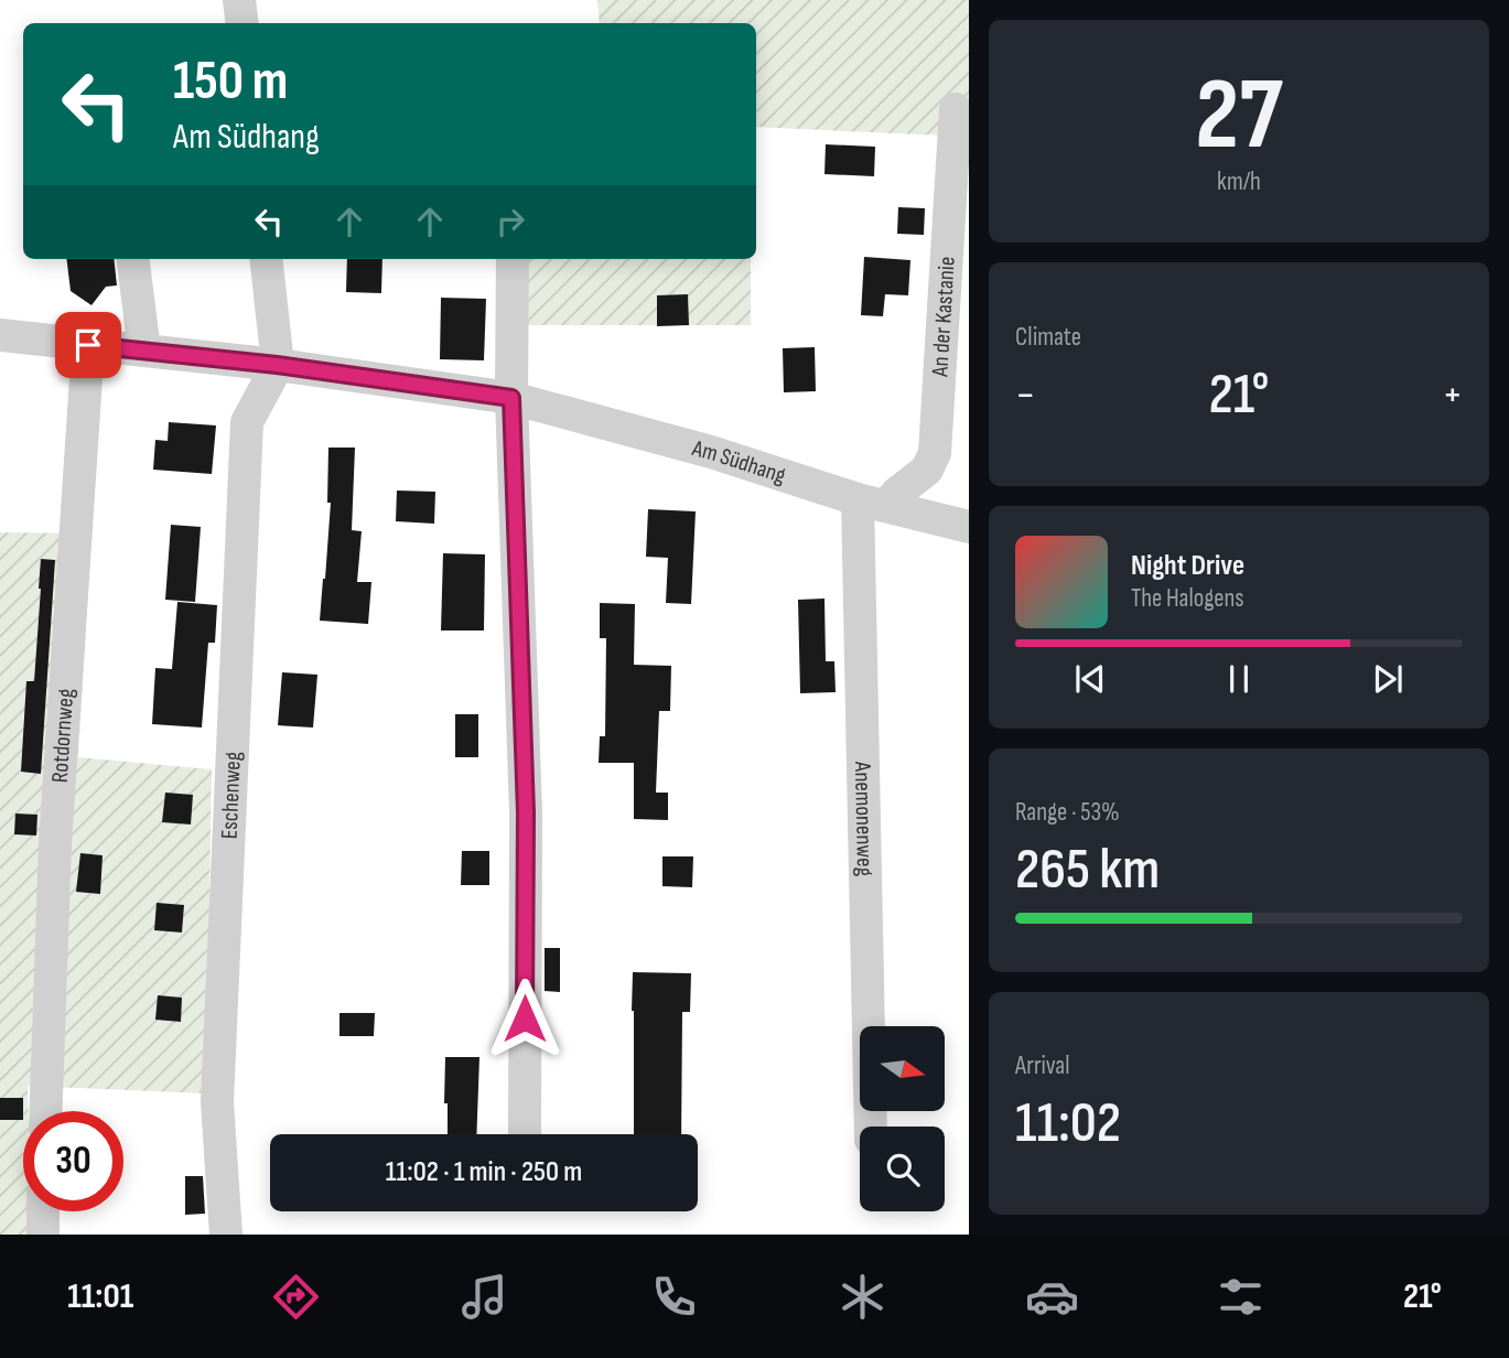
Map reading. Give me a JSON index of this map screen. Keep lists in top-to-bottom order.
{
  "streets": {
    "street": [
      "An der Kastanie",
      "Am Südhang",
      "Rotdornweg",
      "Eschenweg",
      "Anemonenweg"
    ]
  },
  "crossings": [
    ["An der Kastanie", "Am Südhang"],
    ["An der Kastanie", "Anemonenweg"],
    ["Am Südhang", "Rotdornweg"],
    ["Am Südhang", "Eschenweg"],
    ["Am Südhang", "Anemonenweg"]
  ],
  "north": "right",
  "page": {
    "tile": [
      ["27", "km/h"],
      "Climate",
      ["Range · 53%", "265 km"],
      ["Arrival", "11:02"]
    ],
    "turn": ["150 m", "Am Südhang"],
    "heat": ["−", "21°", "+"],
    "song": ["Night Drive", "The Halogens"],
    "limit": "30",
    "trip": "11:02 · 1 min · 250 m",
    "tabs": ["11:01", "21°"]
  }
}
